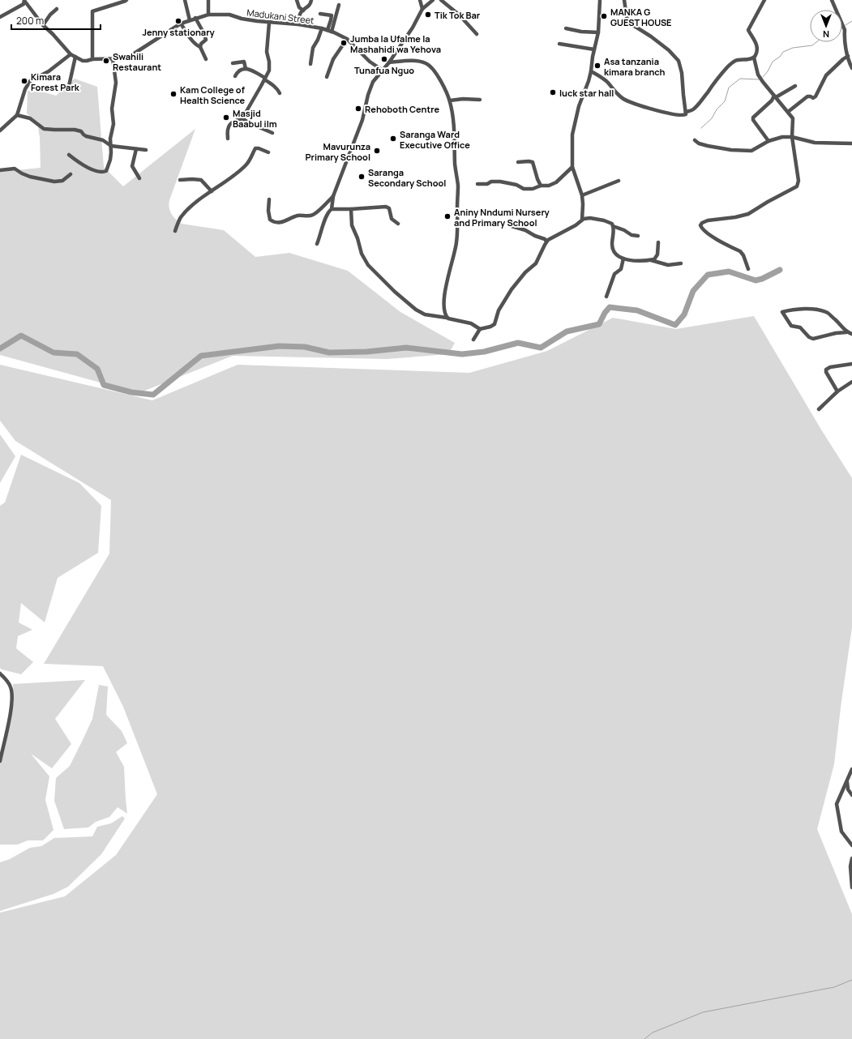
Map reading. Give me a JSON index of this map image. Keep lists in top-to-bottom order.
{
  "streets": {
    "street": ["Madukani Street"]
  },
  "places": [
    "Tik Tok Bar",
    "MANKA G GUEST HOUSE",
    "Jenny stationary",
    "Jumba la Ufalme la Mashahidi wa Yehova",
    "Tunafua Nguo",
    "Swahili Restaurant",
    "Asa tanzania kimara branch",
    "Kimara Forest Park",
    "luck star hall",
    "Kam College of Health Science",
    "Rehoboth Centre",
    "Masjid Baabul ilm",
    "Saranga Ward Executive Office",
    "Mavurunza Primary School",
    "Saranga Secondary School",
    "Aniny Nndumi Nursery and Primary School"
  ],
  "scale_bar": "200 m",
  "north": "bottom"
}
